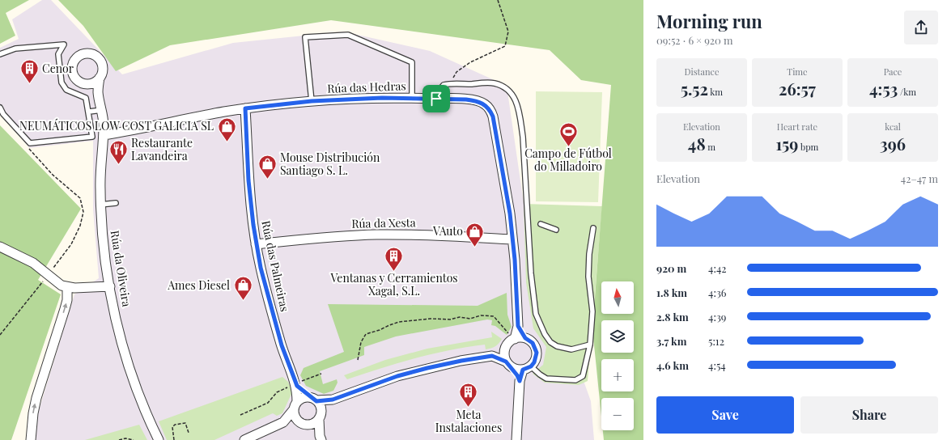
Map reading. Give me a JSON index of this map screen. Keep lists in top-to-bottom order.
{
  "streets": {
    "street": [
      "Rúa das Hedras",
      "Rúa da Xesta",
      "Rúa das Palmeiras",
      "Rúa da Oliveira"
    ]
  },
  "crossings": [
    ["Rúa das Hedras", "Rúa da Xesta"],
    ["Rúa das Hedras", "Rúa das Palmeiras"],
    ["Rúa das Hedras", "Rúa da Oliveira"],
    ["Rúa da Xesta", "Rúa das Palmeiras"]
  ],
  "places": {
    "building": ["Cenor", "Ventanas y Cerramientos Xagal, S.L.", "Meta Instalaciones"],
    "shop": [
      "NEUMÁTICOS LOW COST GALICIA SL",
      "Mouse Distribución Santiago S. L.",
      "VAuto",
      "Ames Diesel"
    ],
    "sports": ["Campo de Fútbol do Milladoiro"],
    "restaurant": ["Restaurante Lavandeira"]
  },
  "north": "top",
  "page": {
    "heading": ["Morning run", "09:52 · 6 × 920 m"],
    "stats": [
      ["Distance", "5.52 km"],
      ["Time", "26:57"],
      ["Pace", "4:53 /km"],
      ["Elevation", "48 m"],
      ["Heart rate", "159 bpm"],
      ["kcal", "396"]
    ],
    "chart": ["Elevation", "42–47 m"],
    "list": [
      {
        "name": "920 m",
        "note": "4:42"
      },
      {
        "name": "1.8 km",
        "note": "4:36"
      },
      {
        "name": "2.8 km",
        "note": "4:39"
      },
      {
        "name": "3.7 km",
        "note": "5:12"
      },
      {
        "name": "4.6 km",
        "note": "4:54"
      }
    ],
    "map_buttons": ["+", "−"],
    "buttons": ["Save", "Share"]
  }
}
